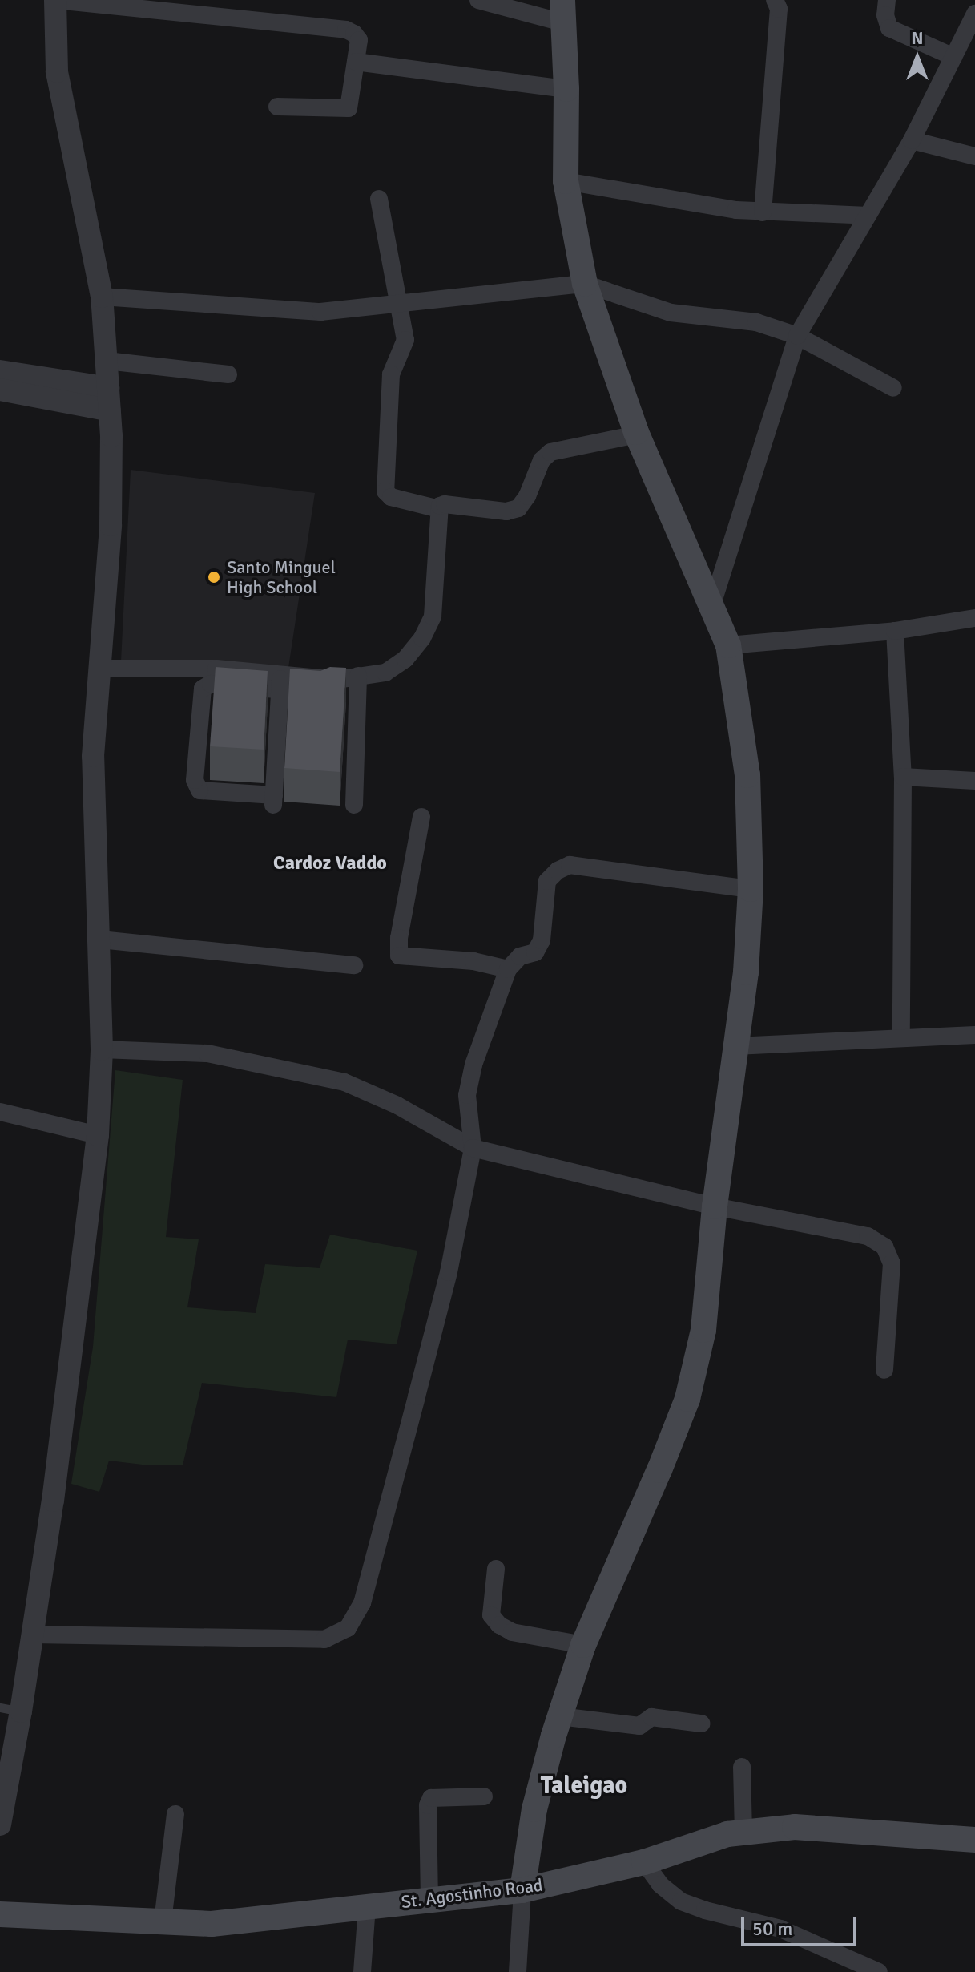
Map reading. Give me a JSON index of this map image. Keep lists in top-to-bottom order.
{
  "streets": {
    "main road": ["St. Agostinho Road"]
  },
  "districts": ["Cardoz Vaddo", "Taleigao"],
  "places": ["Santo Minguel High School"],
  "scale_bar": "50 m",
  "north": "top"
}
